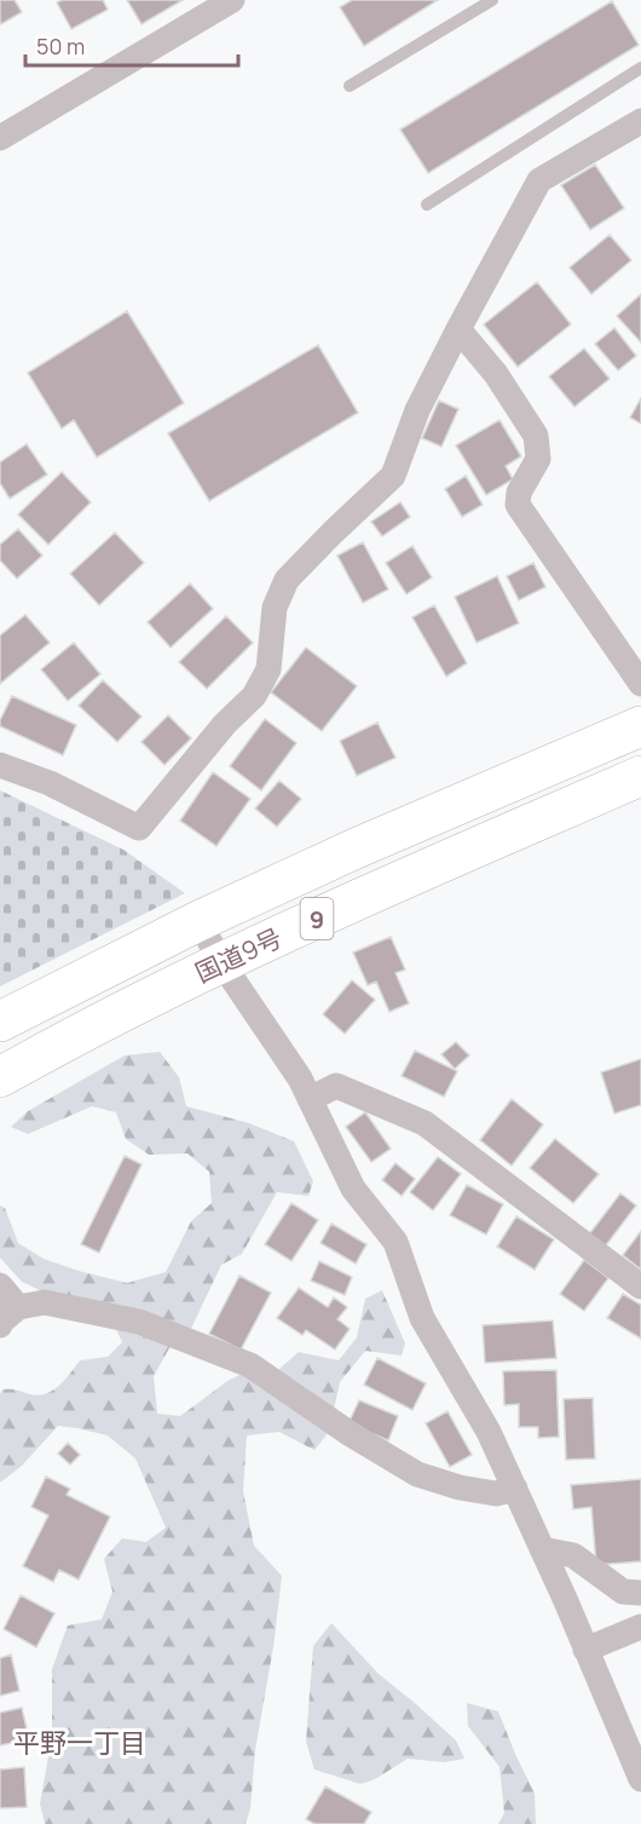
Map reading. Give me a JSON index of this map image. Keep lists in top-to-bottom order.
{
  "streets": {
    "highway": ["9", "国道9号"]
  },
  "districts": ["平野一丁目"],
  "scale_bar": "50 m"
}
